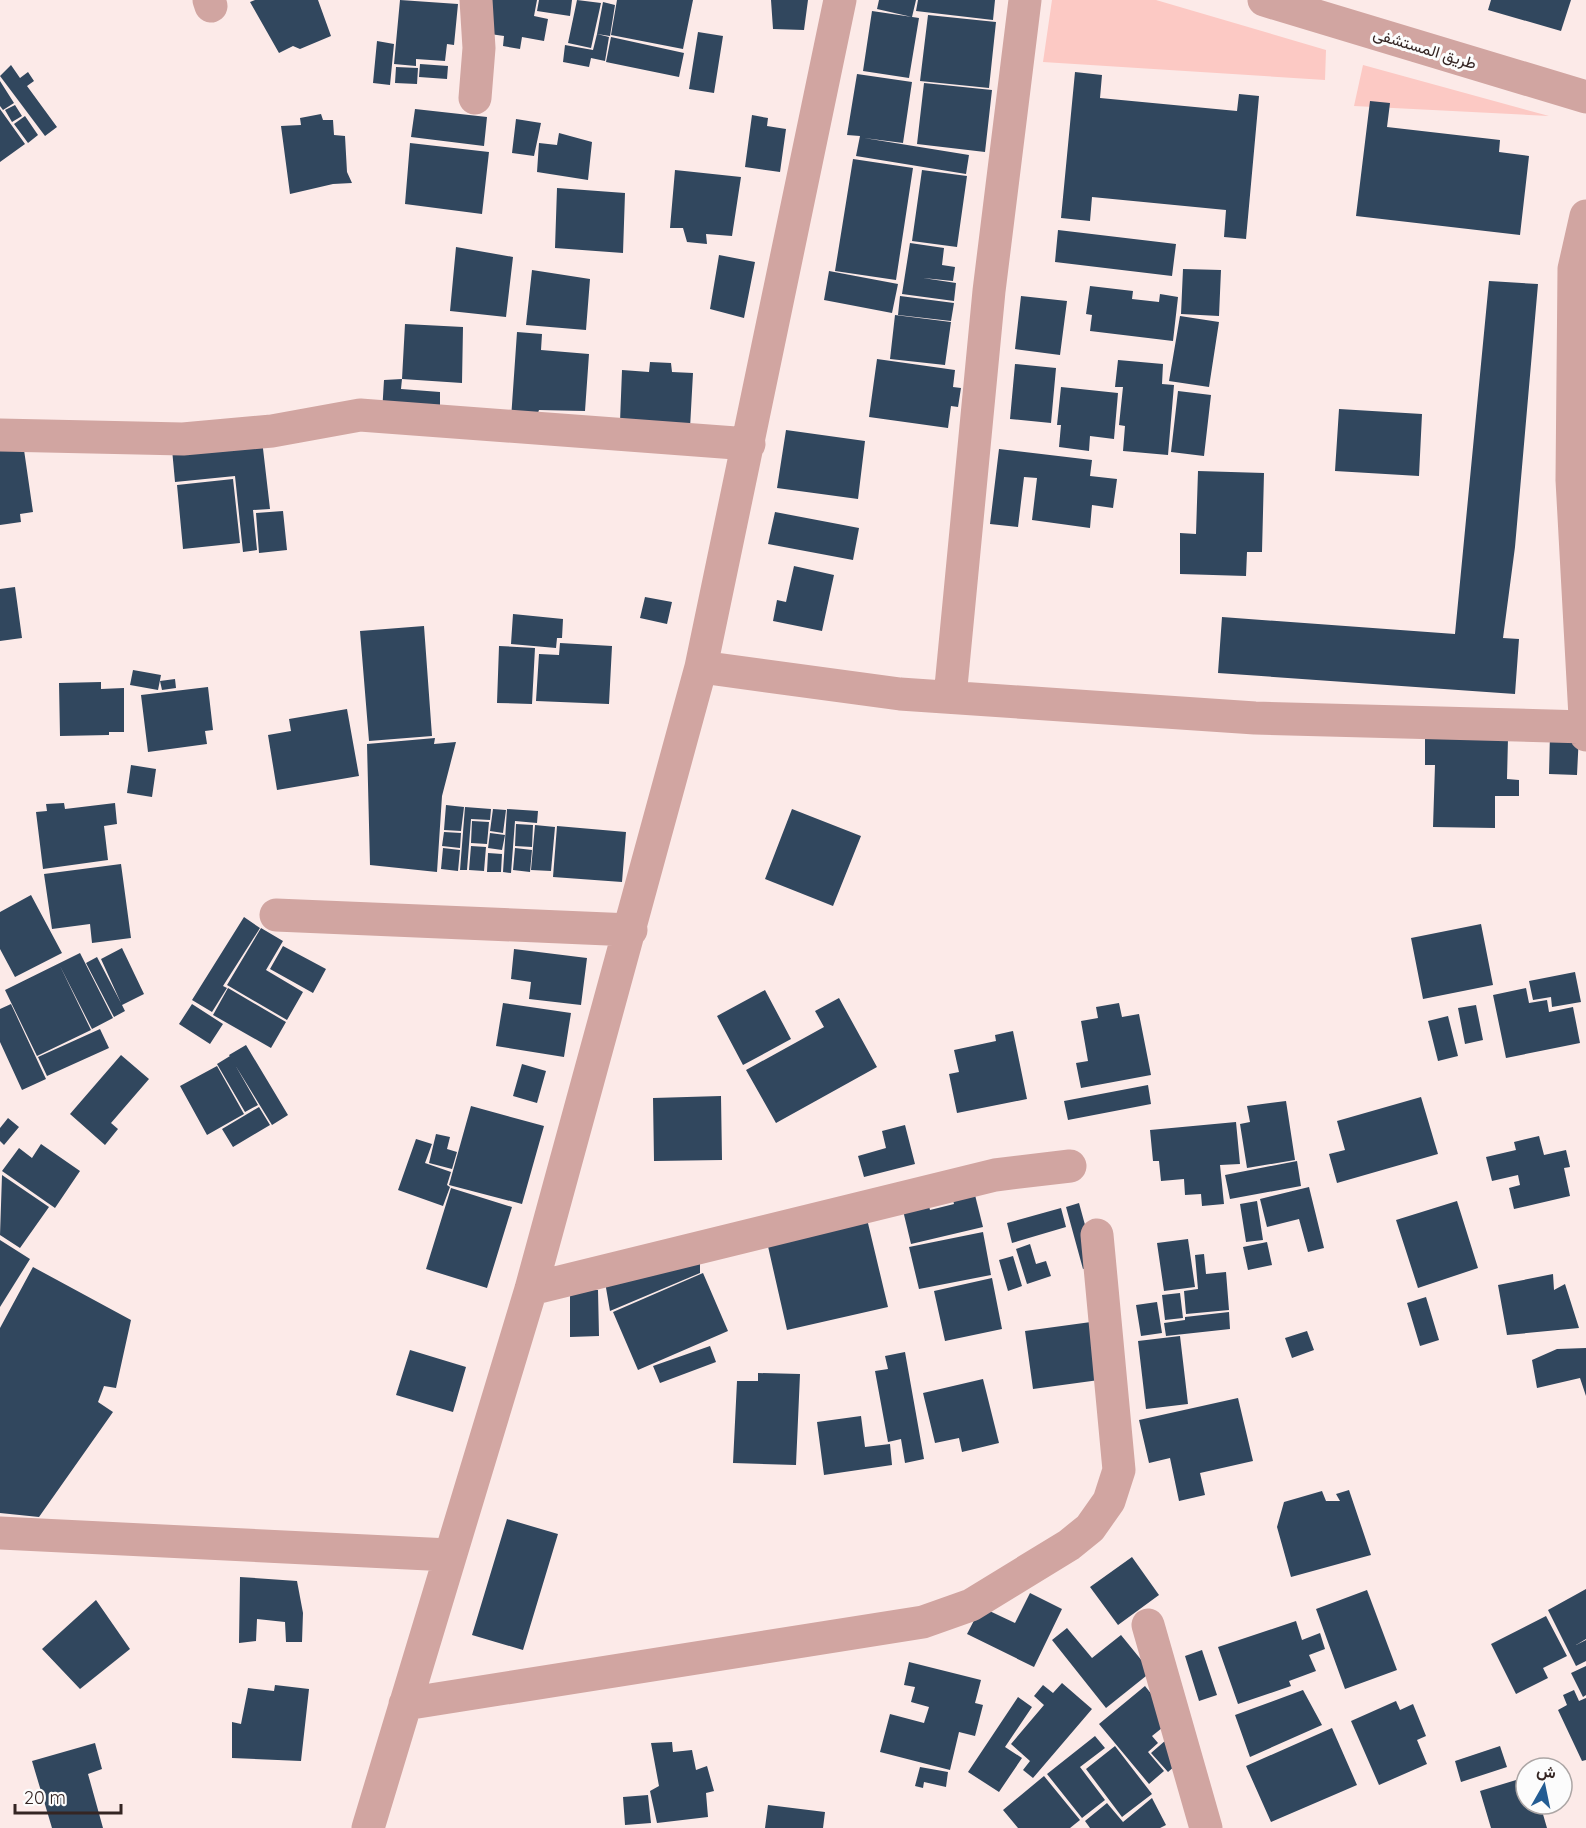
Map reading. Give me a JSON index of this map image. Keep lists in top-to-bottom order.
{
  "streets": {
    "street": ["طريق المستشفى"]
  },
  "scale_bar": "20 m",
  "north": "top"
}
